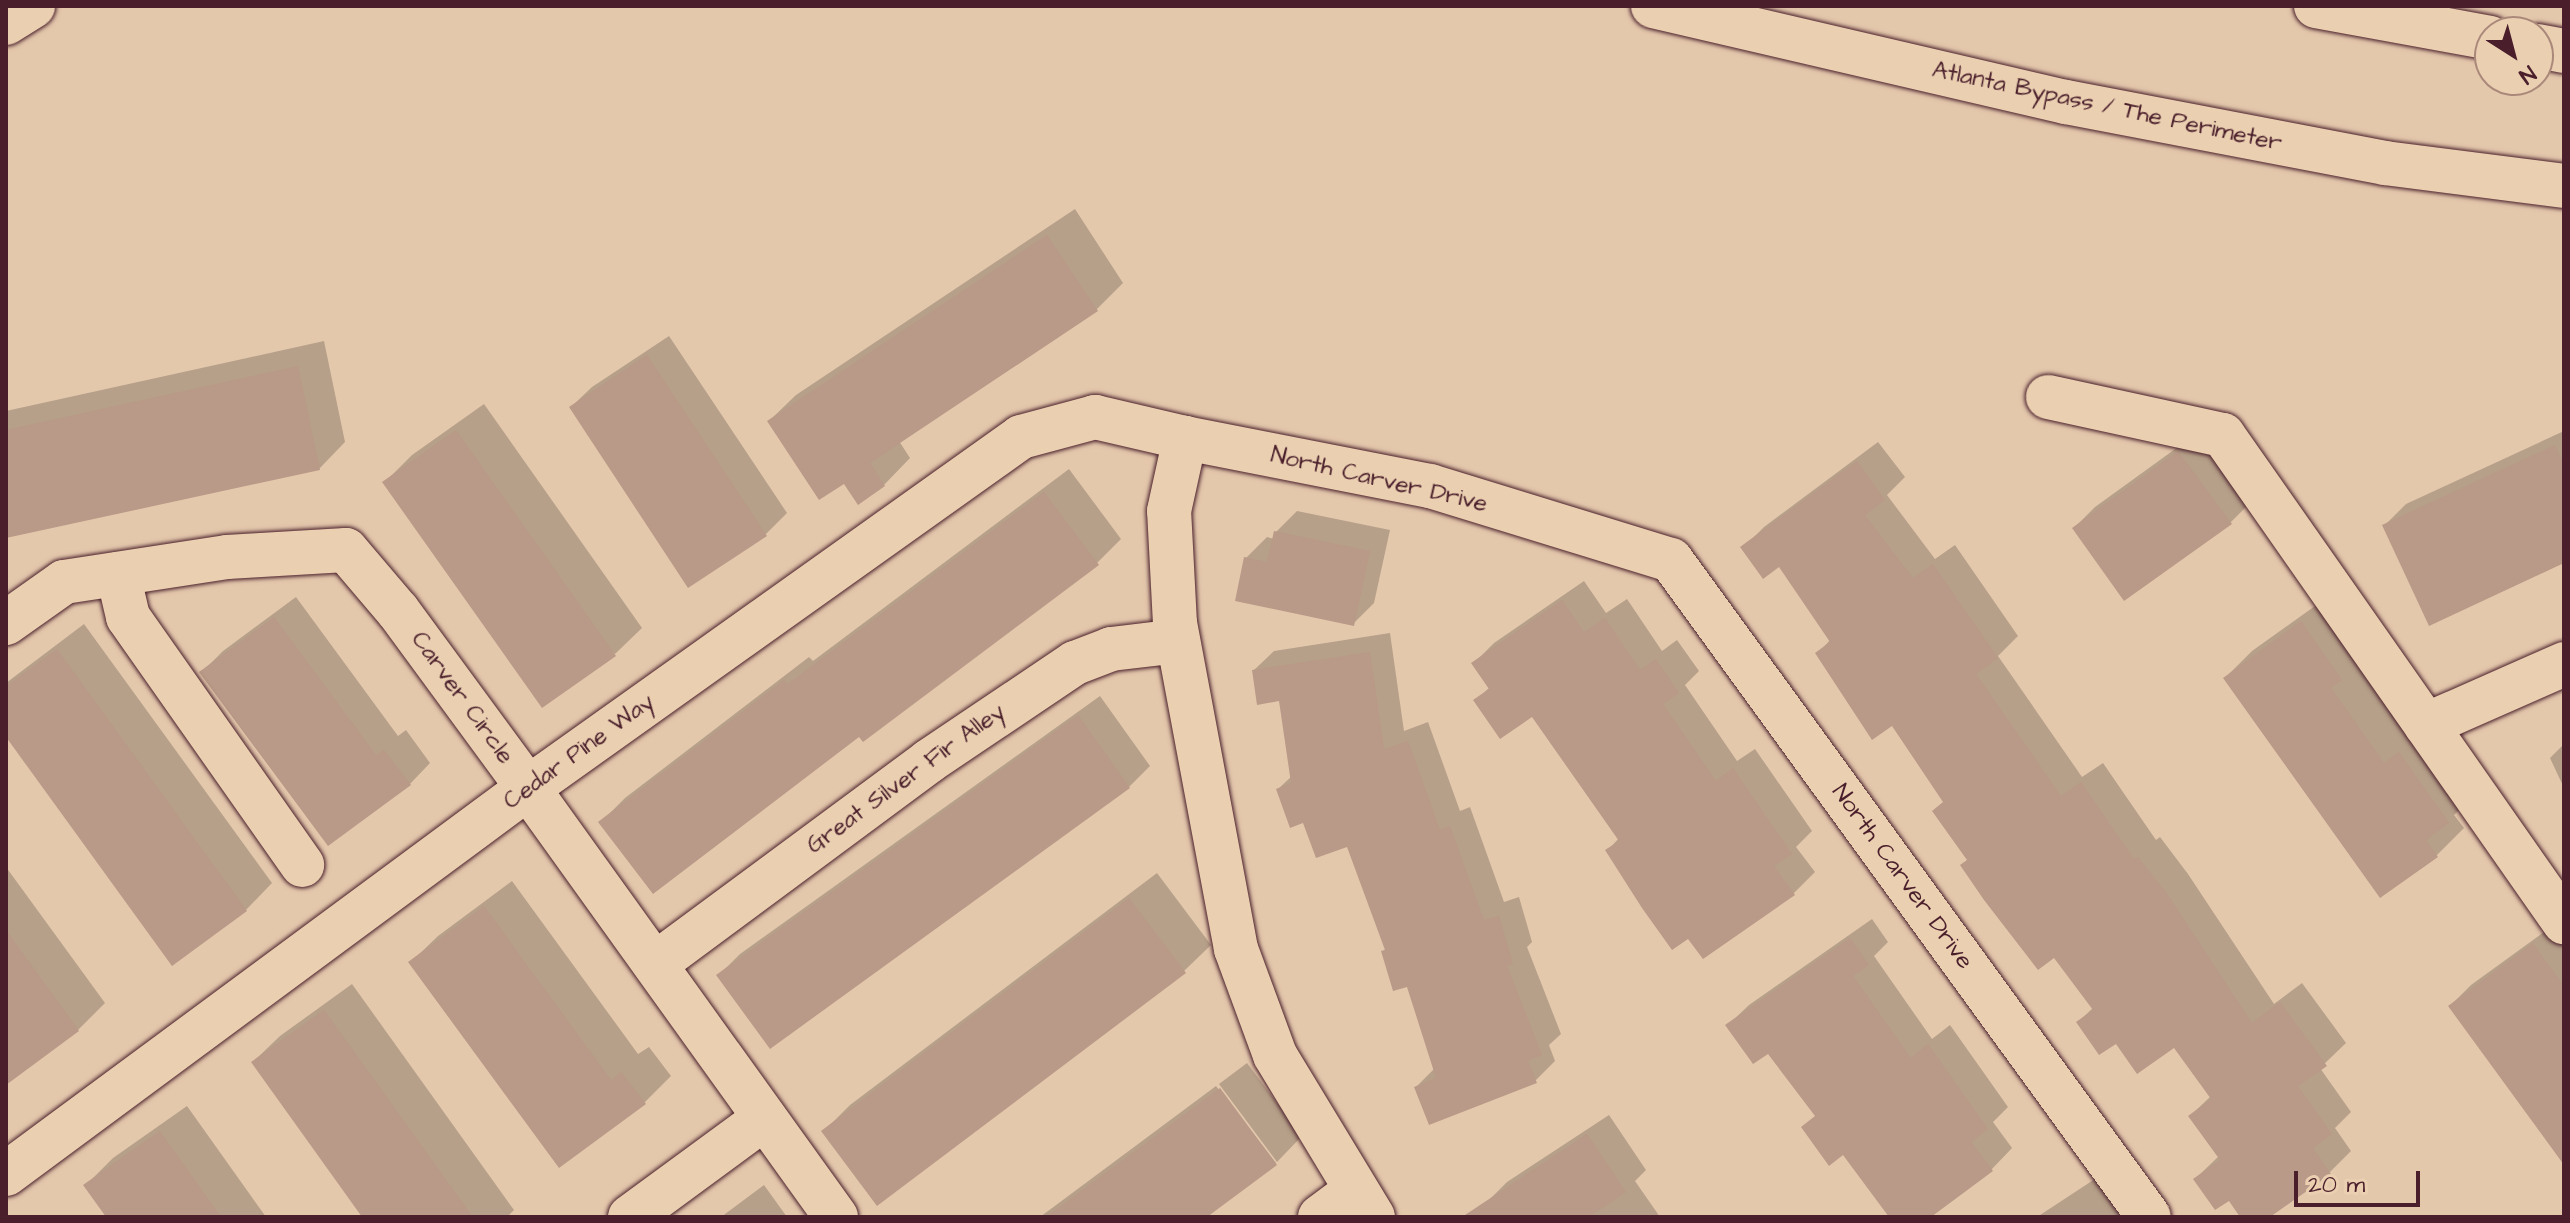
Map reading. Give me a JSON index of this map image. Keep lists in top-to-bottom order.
{
  "streets": {
    "main road": [
      "Atlanta Bypass / The Perimeter",
      "North Carver Drive",
      "Carver Circle",
      "Cedar Pine Way",
      "Great Silver Fir Alley"
    ]
  },
  "crossings": [
    ["North Carver Drive", "Cedar Pine Way"],
    ["Carver Circle", "Cedar Pine Way"],
    ["Carver Circle", "Great Silver Fir Alley"]
  ],
  "scale_bar": "20 m",
  "north": "bottom right"
}
